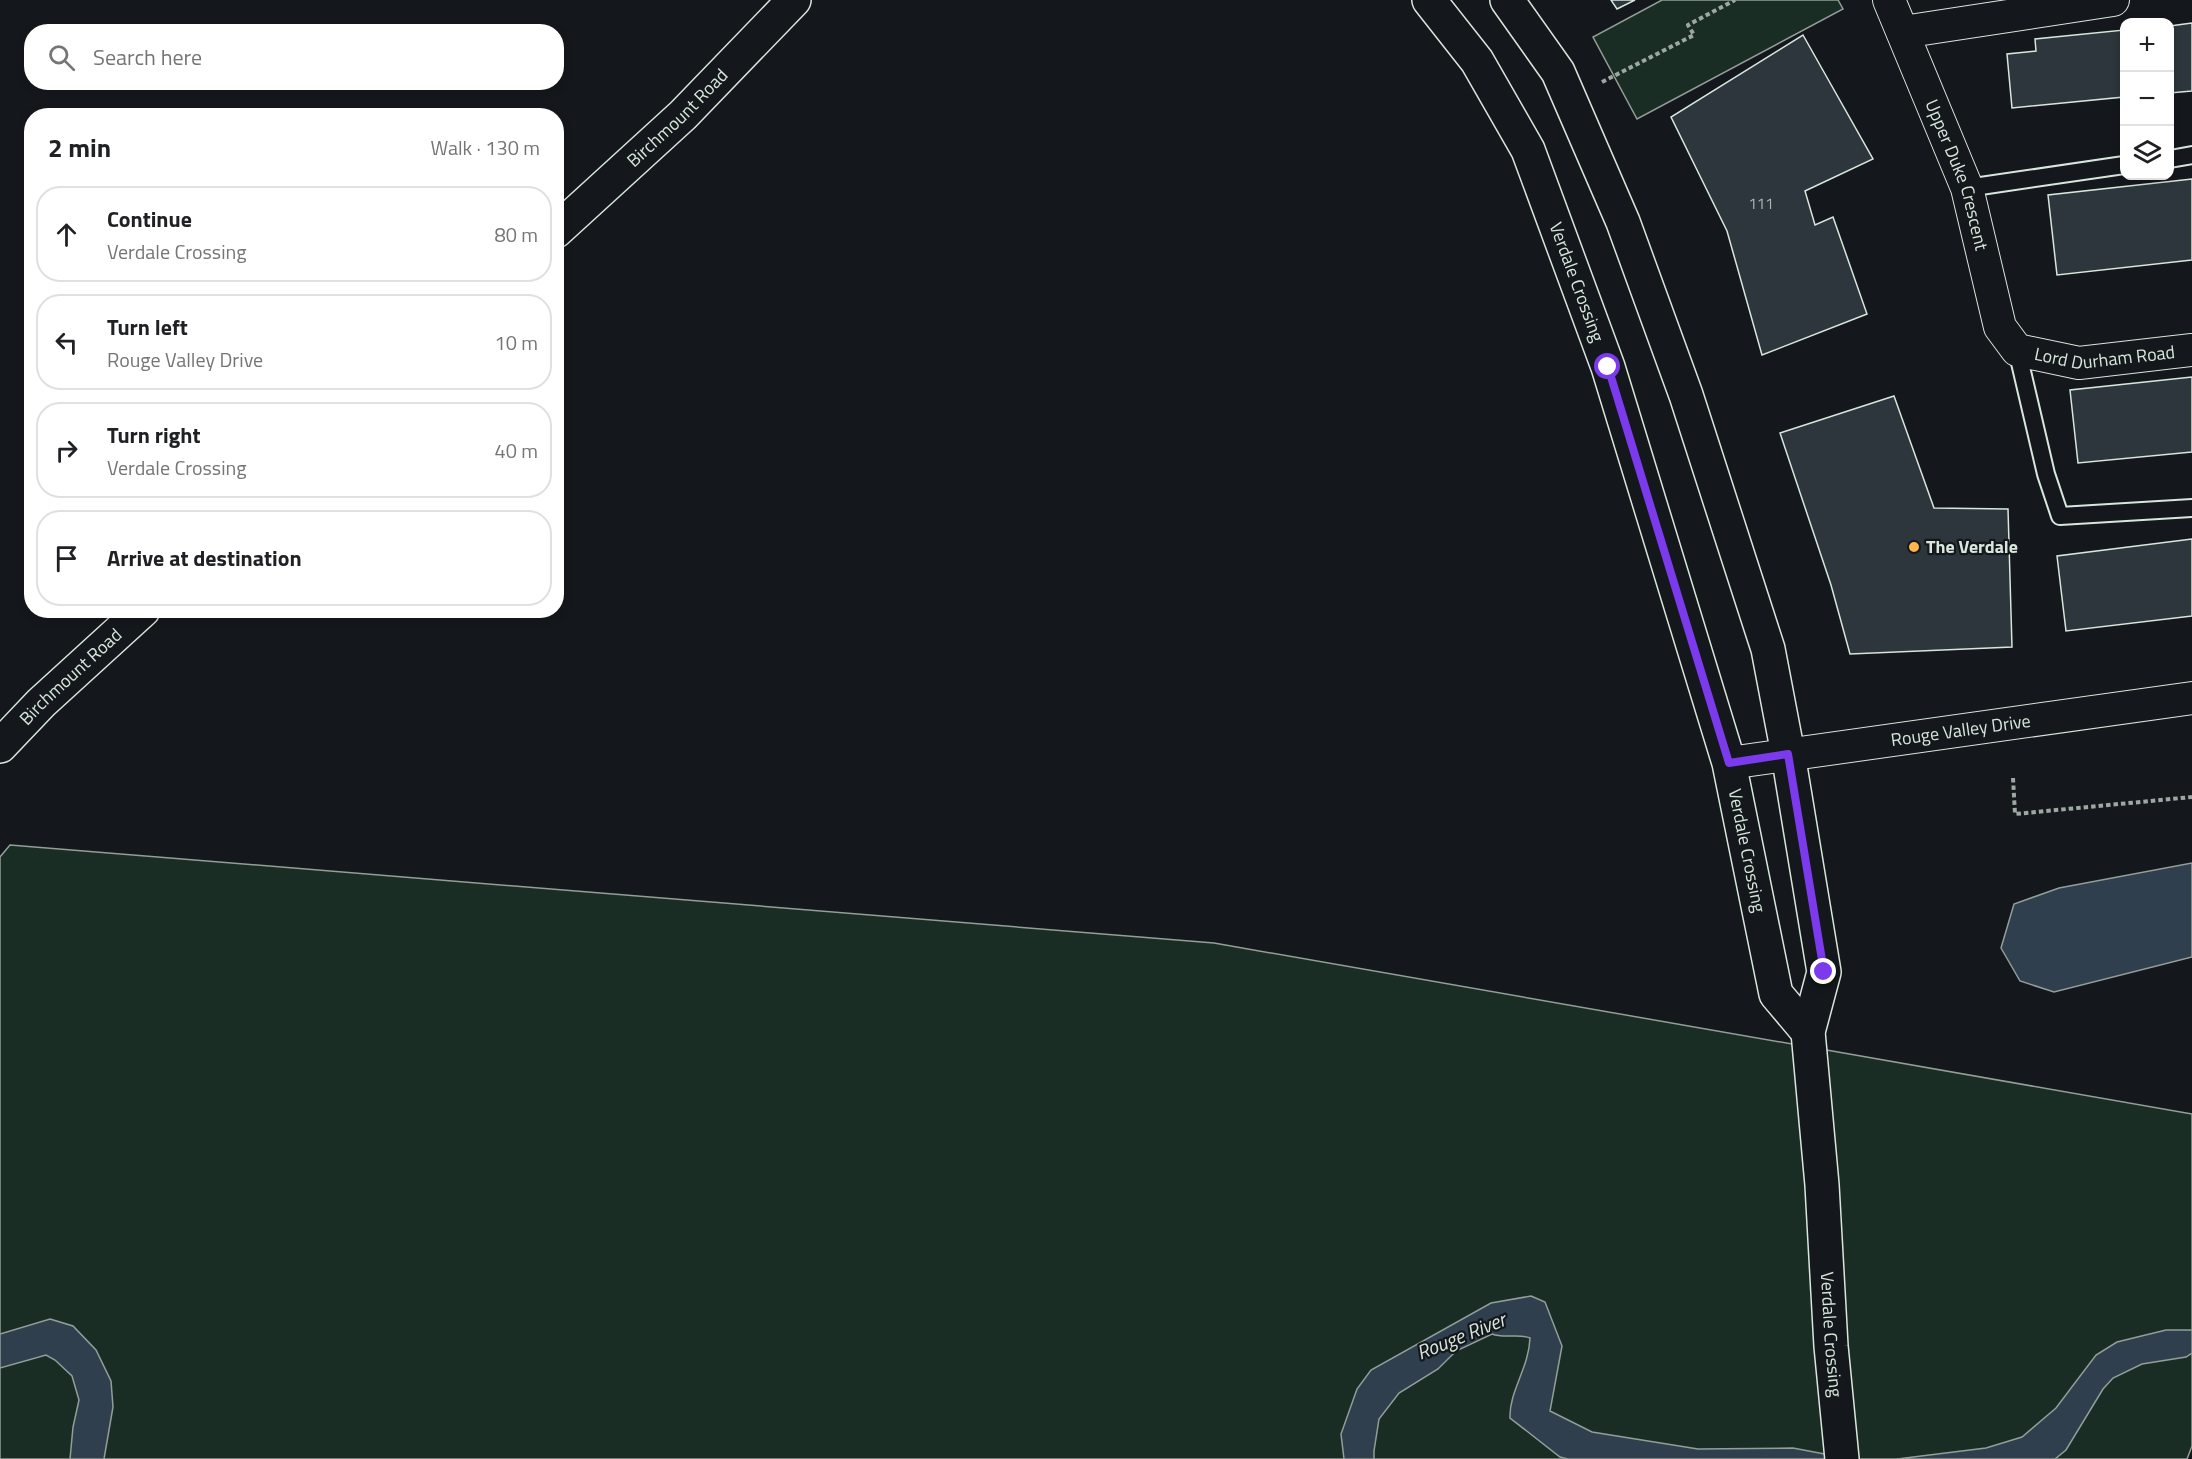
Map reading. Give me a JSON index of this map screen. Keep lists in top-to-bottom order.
{
  "streets": {
    "main road": ["Birchmount Road", "Verdale Crossing"],
    "street": ["Upper Duke Crescent", "Lord Durham Road", "Rouge Valley Drive"]
  },
  "crossings": [
    ["Upper Duke Crescent", "Lord Durham Road"],
    ["Verdale Crossing", "Rouge Valley Drive"]
  ],
  "water": ["Rouge River"],
  "places": ["The Verdale"],
  "house_numbers": ["111"],
  "page": {
    "map_buttons": ["+", "−"],
    "search": "Search here",
    "heading": ["2 min", "Walk · 130 m"],
    "list": [
      ["Continue", "Verdale Crossing", "80 m"],
      ["Turn left", "Rouge Valley Drive", "10 m"],
      ["Turn right", "Verdale Crossing", "40 m"],
      "Arrive at destination"
    ]
  }
}
